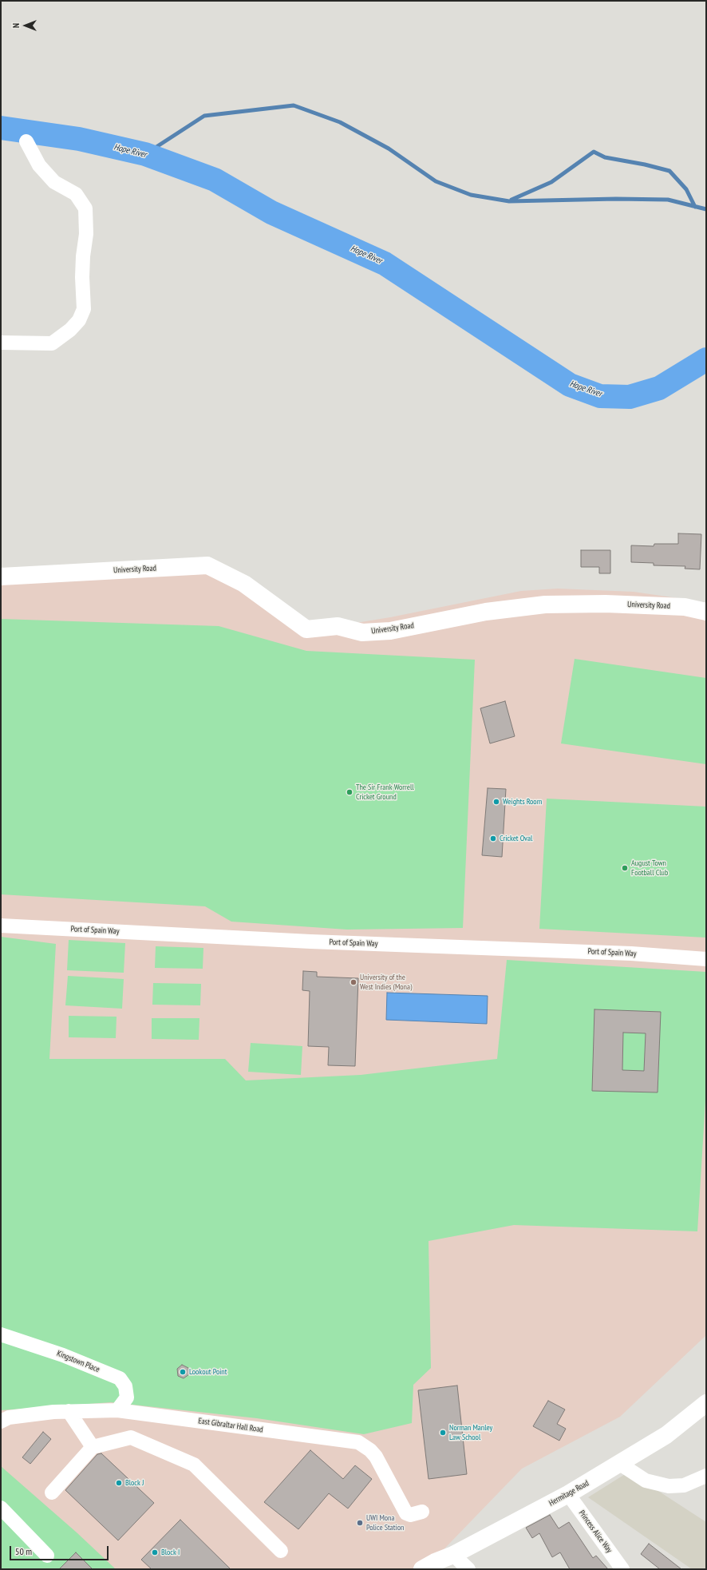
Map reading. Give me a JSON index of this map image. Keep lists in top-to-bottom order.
{
  "streets": {
    "street": [
      "University Road",
      "Port of Spain Way",
      "Kingstown Place",
      "East Gibraltar Hall Road",
      "Hermitage Road",
      "Princess Alice Way"
    ]
  },
  "crossings": [
    ["Kingstown Place", "East Gibraltar Hall Road"],
    ["Hermitage Road", "Princess Alice Way"]
  ],
  "water": ["Hope River"],
  "places": [
    "The Sir Frank Worrell Cricket Ground",
    "Weights Room",
    "Cricket Oval",
    "August Town Football Club",
    "University of the West Indies (Mona)",
    "Lookout Point",
    "Norman Manley Law School",
    "Block J",
    "UWI Mona Police Station",
    "Block I"
  ],
  "scale_bar": "50 m",
  "north": "left"
}
